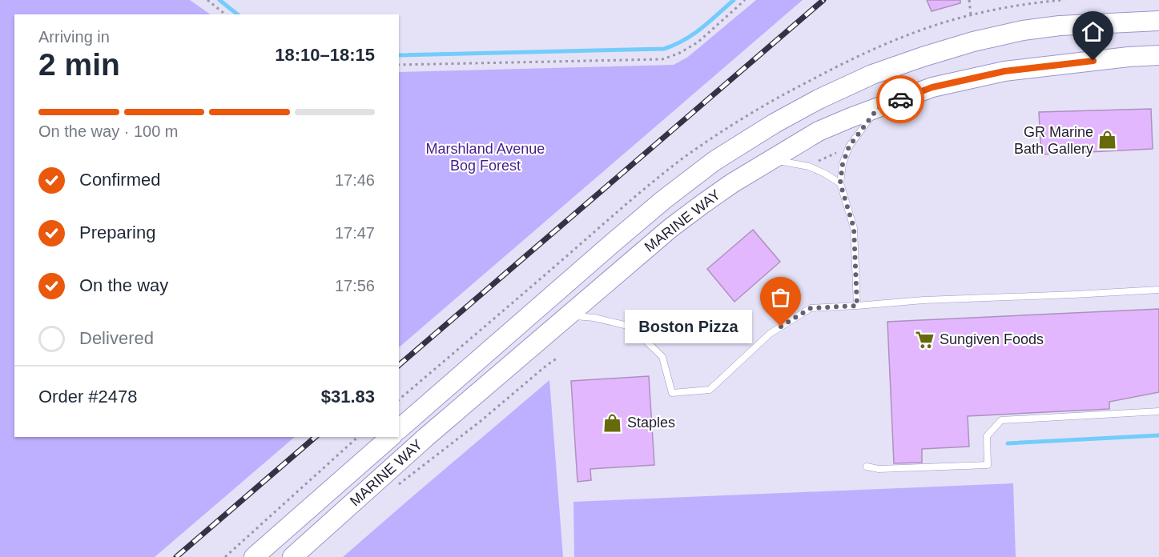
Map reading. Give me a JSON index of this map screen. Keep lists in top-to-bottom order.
{
  "streets": {
    "main road": ["MARINE WAY"]
  },
  "parks": ["Marshland Avenue Bog Forest"],
  "places": {
    "shop": ["GR Marine Bath Gallery", "Staples"],
    "other": ["Boston Pizza"],
    "supermarket": ["Sungiven Foods"]
  },
  "page": {
    "heading": ["2 min", "Arriving in", "18:10–18:15"],
    "panel": ["Order #2478", "$31.83"],
    "bar": "On the way · 100 m",
    "list": [
      ["Confirmed", "17:46"],
      ["Preparing", "17:47"],
      ["On the way", "17:56"],
      "Delivered"
    ],
    "bubble": "Boston Pizza"
  }
}
